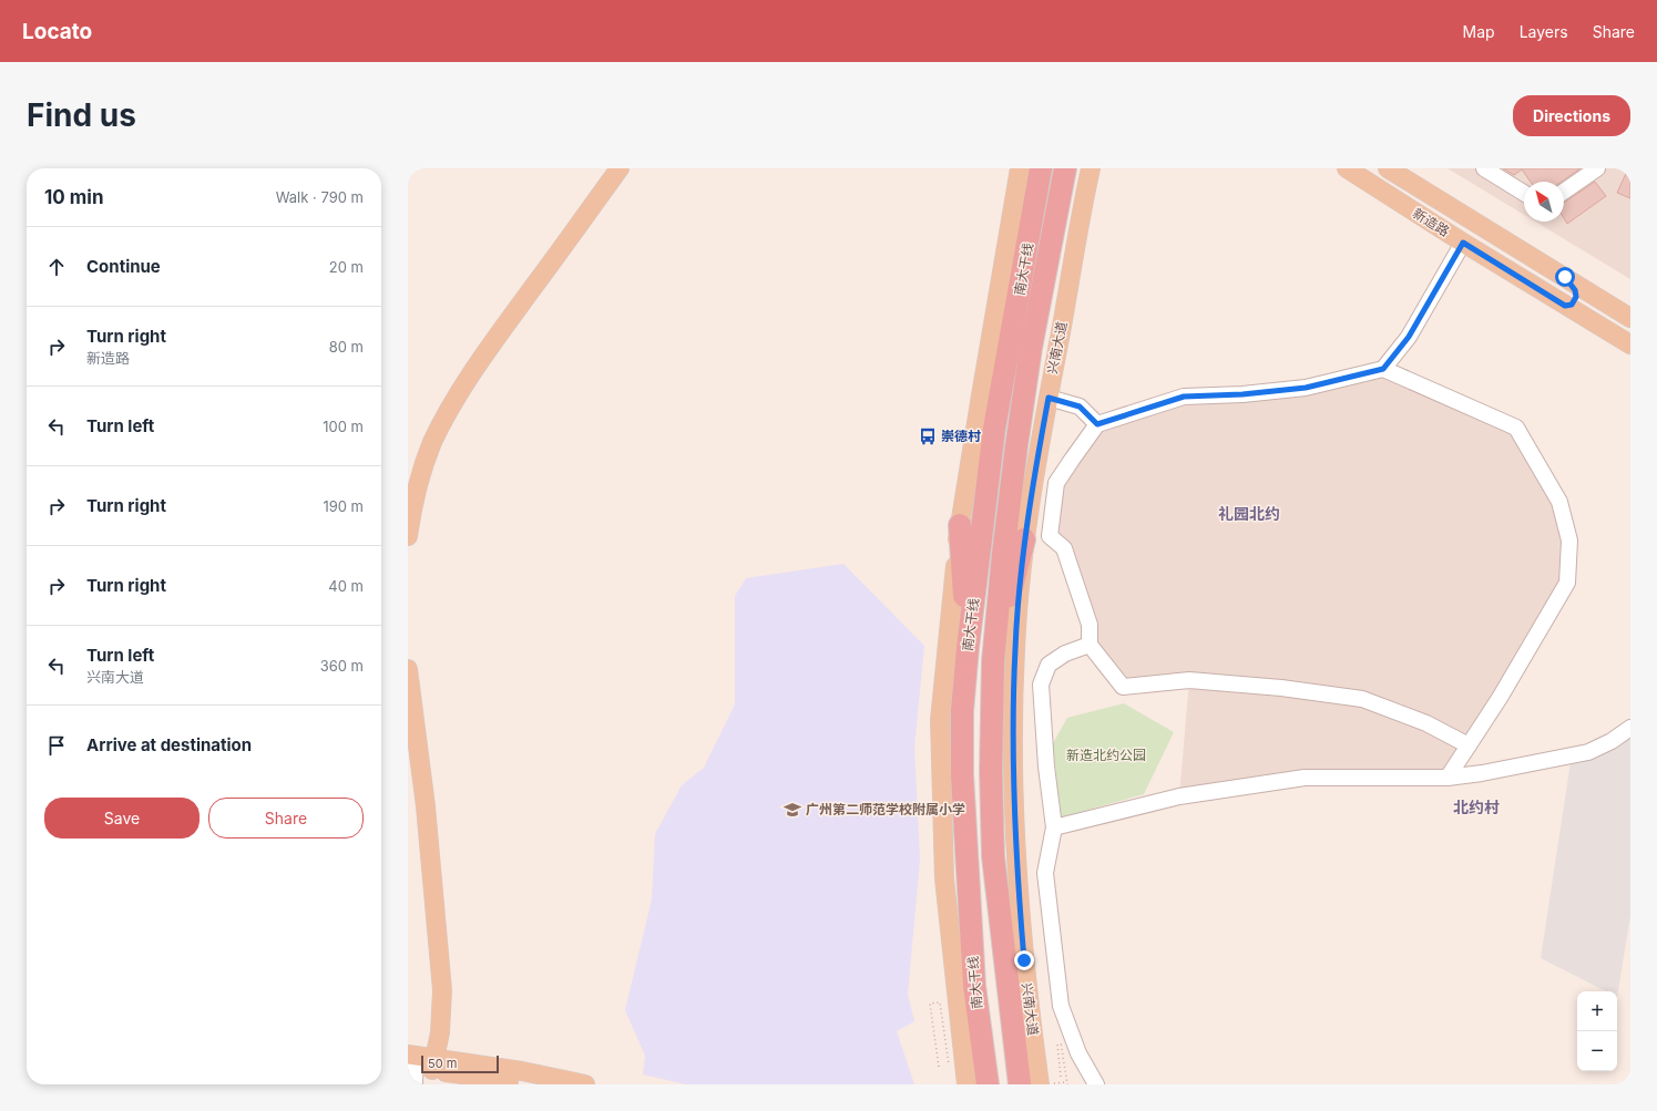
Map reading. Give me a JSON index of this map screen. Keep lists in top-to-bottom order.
{
  "streets": {
    "highway": ["南大干线"],
    "main road": ["新造路", "兴南大道"]
  },
  "districts": ["礼园北约", "北约村"],
  "parks": ["新造北约公园"],
  "places": {
    "bus stop": ["崇德村"],
    "school or university": ["广州第二师范学校附属小学"]
  },
  "scale_bar": "50 m",
  "north": "top left",
  "page": {
    "header": "Locato",
    "nav": ["Map", "Layers", "Share"],
    "buttons": [
      "Directions",
      ["Save", "Share"]
    ],
    "title": "Find us",
    "heading": ["10 min", "Walk · 790 m"],
    "list": [
      ["Continue", "20 m"],
      ["Turn right", "新造路", "80 m"],
      ["Turn left", "100 m"],
      ["Turn right", "190 m"],
      ["Turn right", "40 m"],
      ["Turn left", "兴南大道", "360 m"],
      "Arrive at destination"
    ],
    "map_buttons": ["+", "−"],
    "scale": "50 m"
  }
}
